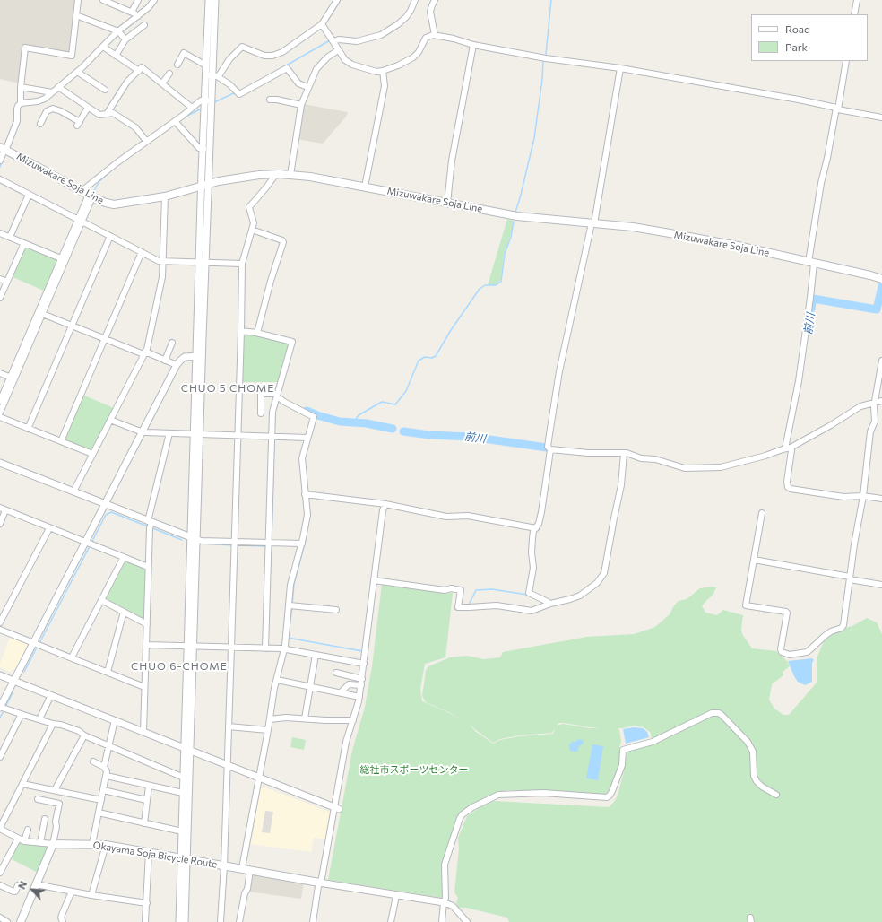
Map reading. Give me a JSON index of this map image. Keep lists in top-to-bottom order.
{
  "streets": {
    "main road": ["Mizuwakare Soja Line", "Okayama Soja Bicycle Route"]
  },
  "districts": ["CHUO 5 CHOME", "CHUO 6-CHOME"],
  "water": ["前川"],
  "parks": ["総社市スポーツセンター"],
  "legend": ["Road", "Park"],
  "north": "top left"
}
